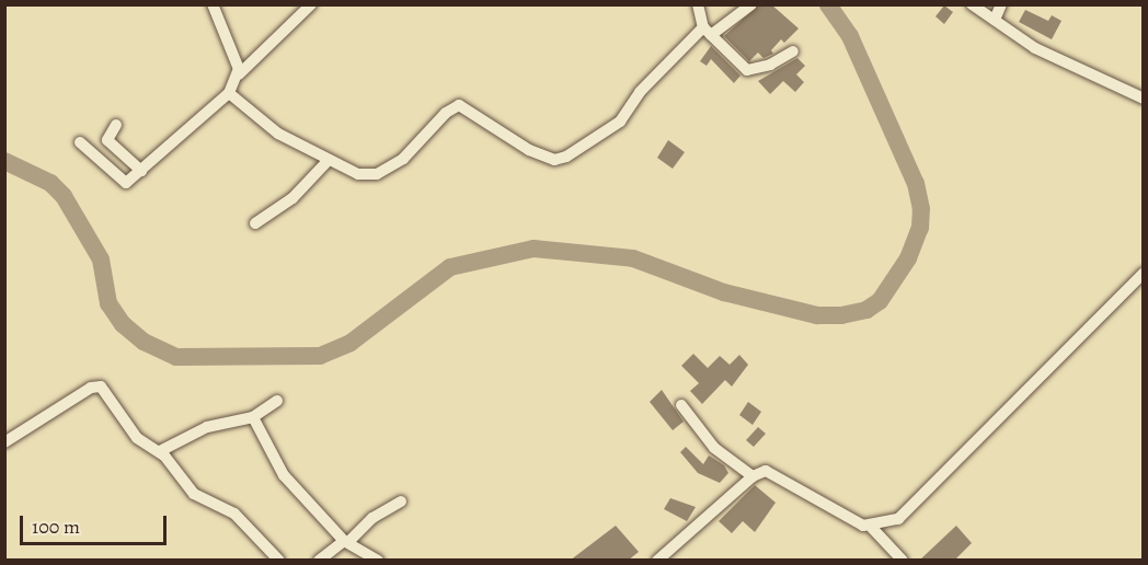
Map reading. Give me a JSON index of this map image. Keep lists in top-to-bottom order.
{
  "scale_bar": "100 m"
}
